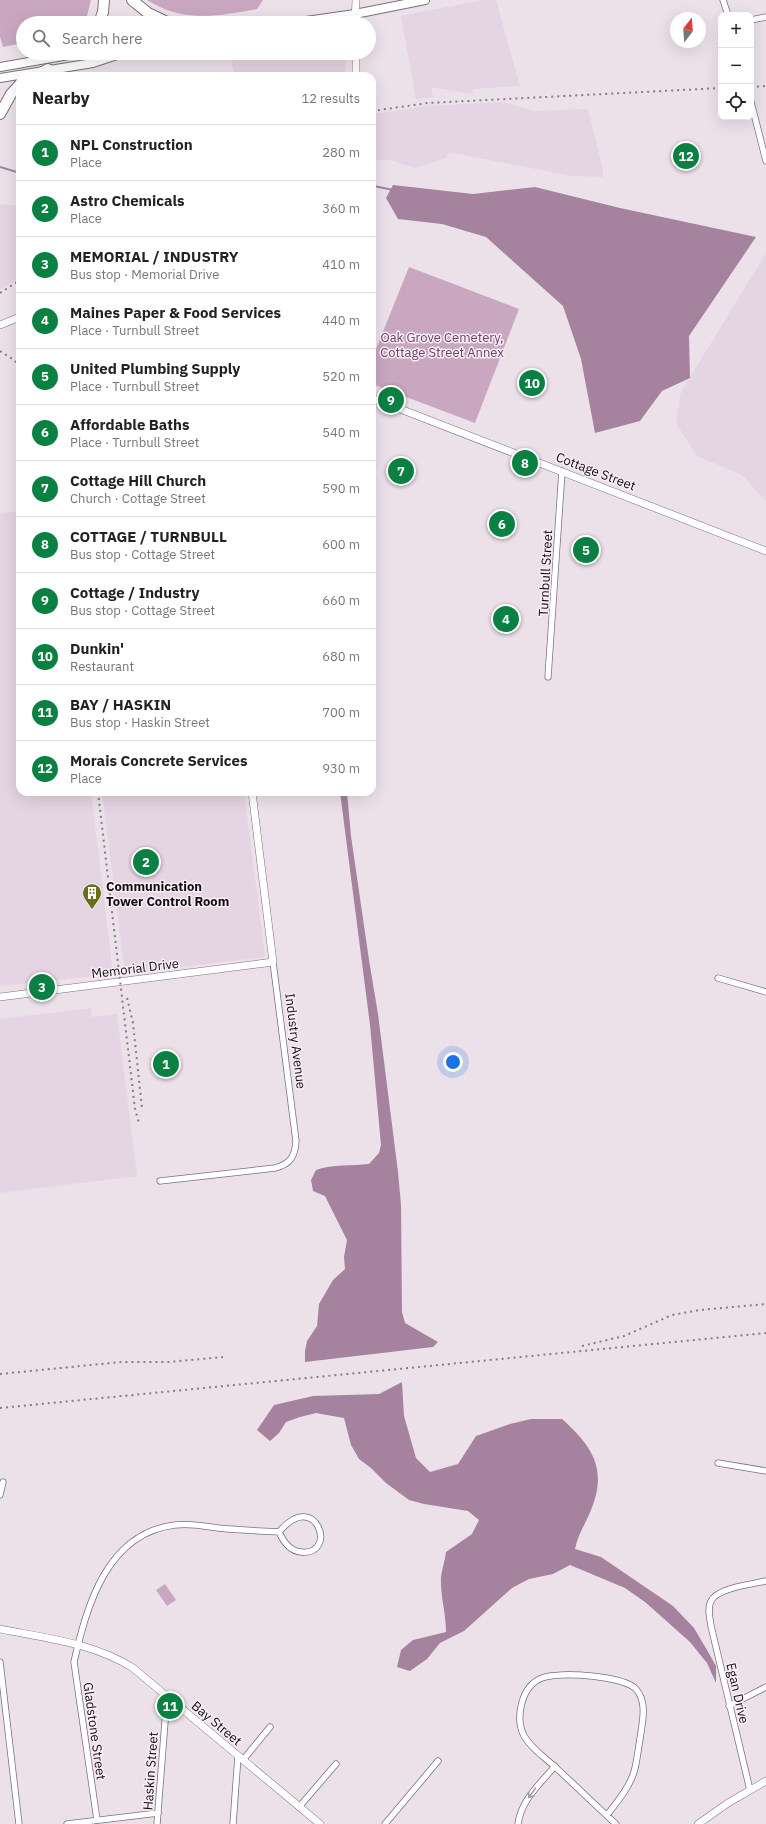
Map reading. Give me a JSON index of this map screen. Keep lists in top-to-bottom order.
{
  "streets": {
    "main road": [
      "Cottage Street",
      "Memorial Drive",
      "Industry Avenue",
      "Bay Street"
    ],
    "street": [
      "Turnbull Street",
      "Egan Drive",
      "Gladstone Street",
      "Haskin Street"
    ]
  },
  "crossings": [
    ["Cottage Street", "Turnbull Street"],
    ["Memorial Drive", "Industry Avenue"],
    ["Bay Street", "Gladstone Street"],
    ["Bay Street", "Haskin Street"]
  ],
  "parks": ["Oak Grove Cemetery, Cottage Street Annex"],
  "places": {
    "building": ["Communication Tower Control Room"]
  },
  "north": "top",
  "page": {
    "map_buttons": ["+", "−"],
    "search": "Search here",
    "heading": ["Nearby", "12 results"],
    "list": [
      {
        "mark": "1",
        "name": "NPL Construction",
        "note": "Place",
        "value": "280 m"
      },
      {
        "mark": "2",
        "name": "Astro Chemicals",
        "note": "Place",
        "value": "360 m"
      },
      {
        "mark": "3",
        "name": "MEMORIAL / INDUSTRY",
        "note": "Bus stop · Memorial Drive",
        "value": "410 m"
      },
      {
        "mark": "4",
        "name": "Maines Paper & Food Services",
        "note": "Place · Turnbull Street",
        "value": "440 m"
      },
      {
        "mark": "5",
        "name": "United Plumbing Supply",
        "note": "Place · Turnbull Street",
        "value": "520 m"
      },
      {
        "mark": "6",
        "name": "Affordable Baths",
        "note": "Place · Turnbull Street",
        "value": "540 m"
      },
      {
        "mark": "7",
        "name": "Cottage Hill Church",
        "note": "Church · Cottage Street",
        "value": "590 m"
      },
      {
        "mark": "8",
        "name": "COTTAGE / TURNBULL",
        "note": "Bus stop · Cottage Street",
        "value": "600 m"
      },
      {
        "mark": "9",
        "name": "Cottage / Industry",
        "note": "Bus stop · Cottage Street",
        "value": "660 m"
      },
      {
        "mark": "10",
        "name": "Dunkin'",
        "note": "Restaurant",
        "value": "680 m"
      },
      {
        "mark": "11",
        "name": "BAY / HASKIN",
        "note": "Bus stop · Haskin Street",
        "value": "700 m"
      },
      {
        "mark": "12",
        "name": "Morais Concrete Services",
        "note": "Place",
        "value": "930 m"
      }
    ],
    "pins": [
      "12",
      "10",
      "9",
      "8",
      "7",
      "6",
      "5",
      "4",
      "2",
      "3",
      "1",
      "11"
    ]
  }
}
